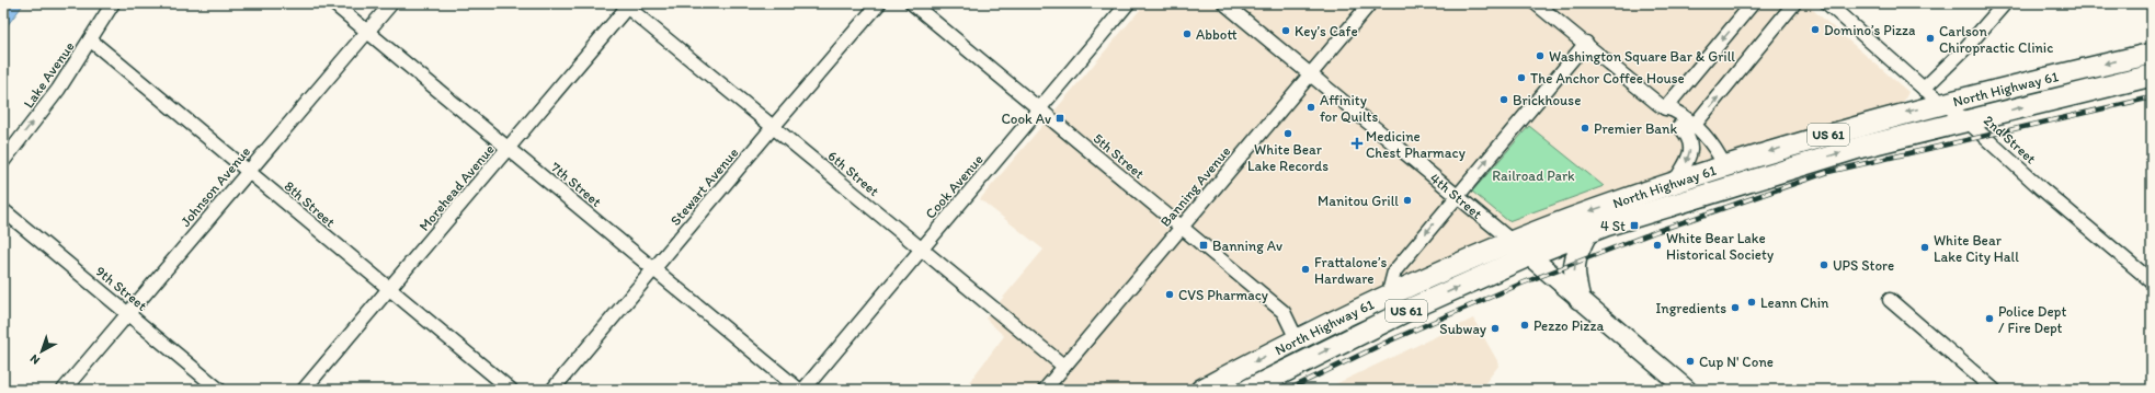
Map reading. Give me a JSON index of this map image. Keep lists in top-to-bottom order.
{
  "streets": {
    "main road": ["North Highway 61", "US 61"],
    "street": [
      "Lake Avenue",
      "2nd Street",
      "5th Street",
      "6th Street",
      "7th Street",
      "Johnson Avenue",
      "Stewart Avenue",
      "Cook Avenue",
      "Banning Avenue",
      "Morehead Avenue",
      "4th Street",
      "8th Street",
      "9th Street"
    ]
  },
  "crossings": [
    ["Lake Avenue", "8th Street"],
    ["North Highway 61", "2nd Street"],
    ["North Highway 61", "5th Street"],
    ["North Highway 61", "4th Street"],
    ["5th Street", "Cook Avenue"],
    ["5th Street", "Banning Avenue"],
    ["6th Street", "Stewart Avenue"],
    ["6th Street", "Cook Avenue"],
    ["6th Street", "Banning Avenue"],
    ["6th Street", "Morehead Avenue"],
    ["7th Street", "Johnson Avenue"],
    ["7th Street", "Stewart Avenue"],
    ["7th Street", "Morehead Avenue"],
    ["Johnson Avenue", "8th Street"],
    ["Johnson Avenue", "9th Street"],
    ["Banning Avenue", "4th Street"],
    ["Morehead Avenue", "8th Street"]
  ],
  "one_way": ["Lake Avenue"],
  "parks": ["Railroad Park"],
  "places": {
    "other": [
      "Domino’s Pizza",
      "Key’s Cafe",
      "Abbott",
      "Carlson Chiropractic Clinic",
      "Washington Square Bar & Grill",
      "The Anchor Coffee House",
      "Brickhouse",
      "Affinity for Quilts",
      "Premier Bank",
      "White Bear Lake Records",
      "Manitou Grill",
      "White Bear Lake Historical Society",
      "White Bear Lake City Hall",
      "UPS Store",
      "Frattalone’s Hardware",
      "CVS Pharmacy",
      "Leann Chin",
      "Ingredients",
      "Police Dept / Fire Dept",
      "Pezzo Pizza",
      "Subway",
      "Cup N' Cone"
    ],
    "transit": ["Cook Av", "4 St", "Banning Av"],
    "health": ["Medicine Chest Pharmacy"]
  },
  "north": "bottom left"
}
